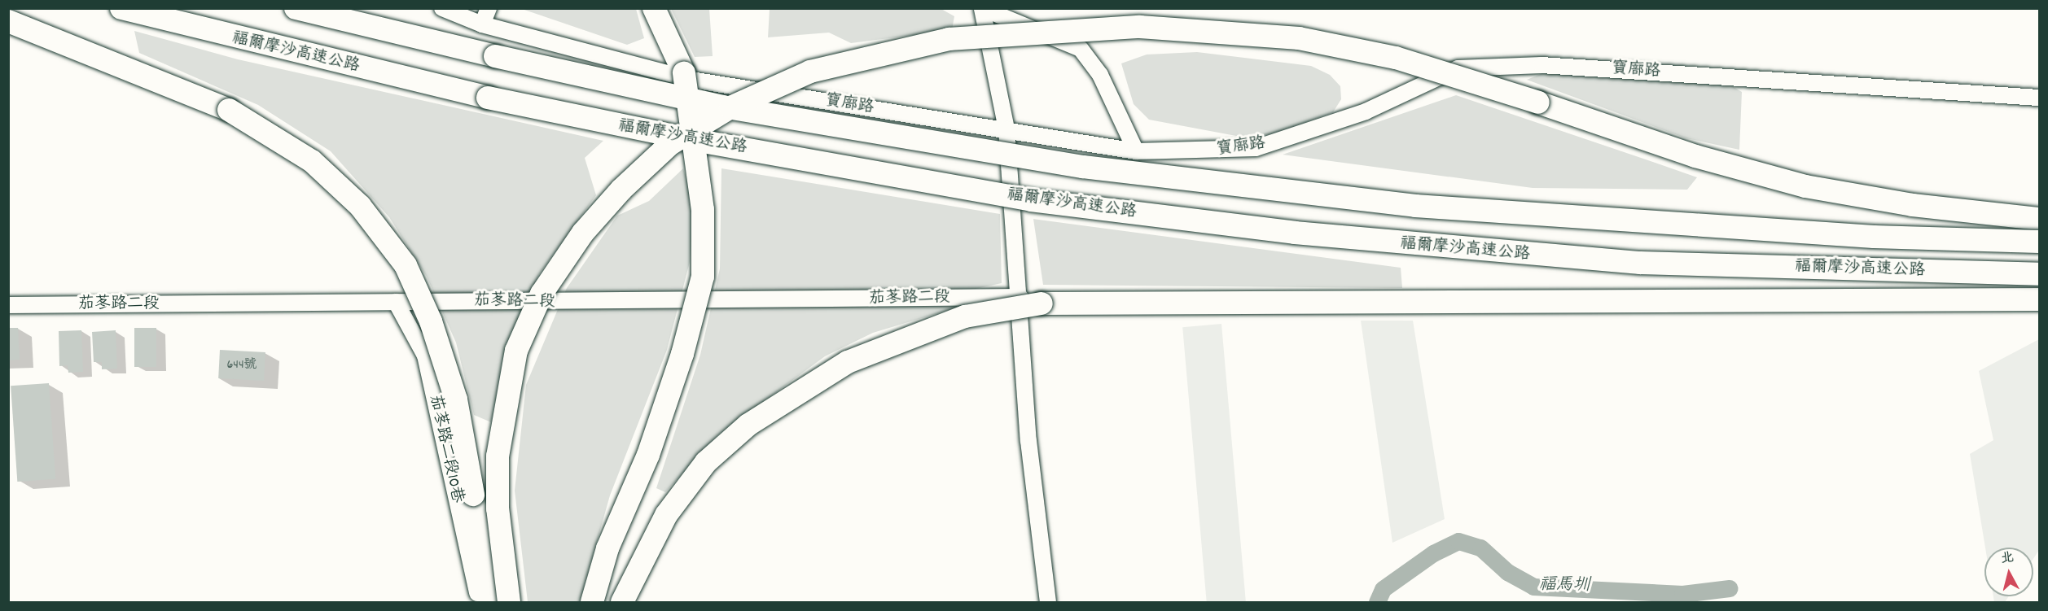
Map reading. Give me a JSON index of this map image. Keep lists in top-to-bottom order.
{
  "streets": {
    "highway": ["福爾摩沙高速公路"],
    "street": ["寶廍路", "茄苳路二段", "茄苳路二段10巷"]
  },
  "crossings": [
    ["茄苳路二段", "茄苳路二段10巷"]
  ],
  "water": ["福馬圳"],
  "house_numbers": ["644號"],
  "north": "top"
}
